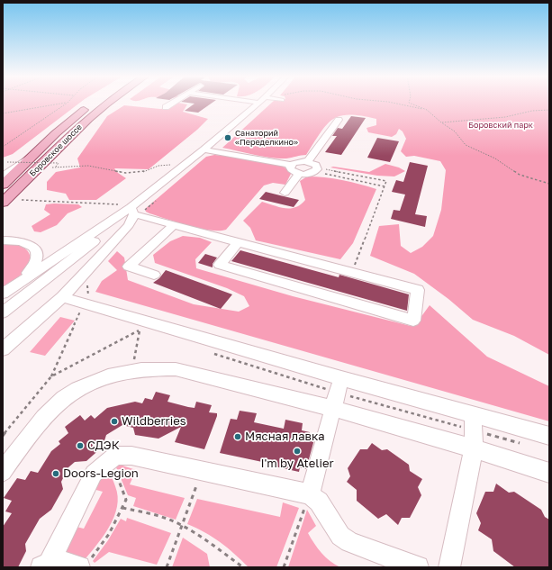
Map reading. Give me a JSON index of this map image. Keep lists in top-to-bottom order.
{
  "streets": {
    "main road": ["Боровское шоссе"]
  },
  "parks": ["Боровский парк"],
  "places": [
    "Санаторий «Переделкино»",
    "Wildberries",
    "Мясная лавка",
    "СДЭК",
    "I'm by Atelier",
    "Doors-Legion"
  ]
}
